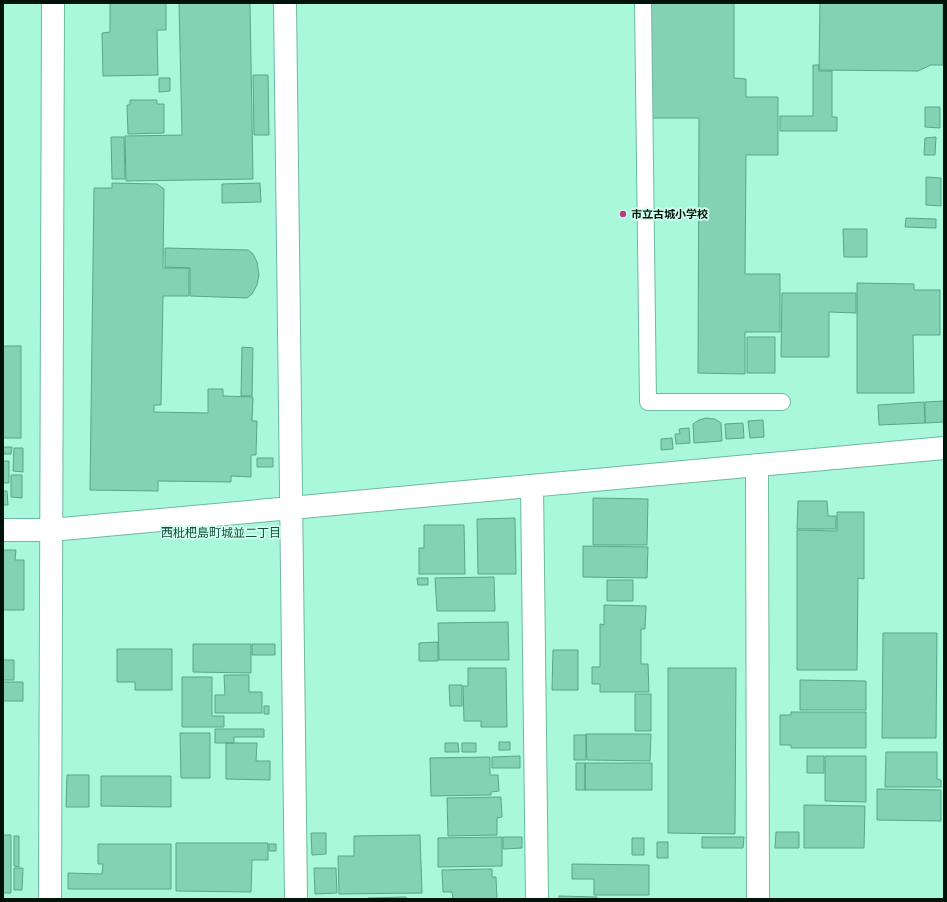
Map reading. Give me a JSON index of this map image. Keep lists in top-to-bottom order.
{
  "districts": ["西枇杷島町城並二丁目"],
  "places": ["市立古城小学校"]
}
